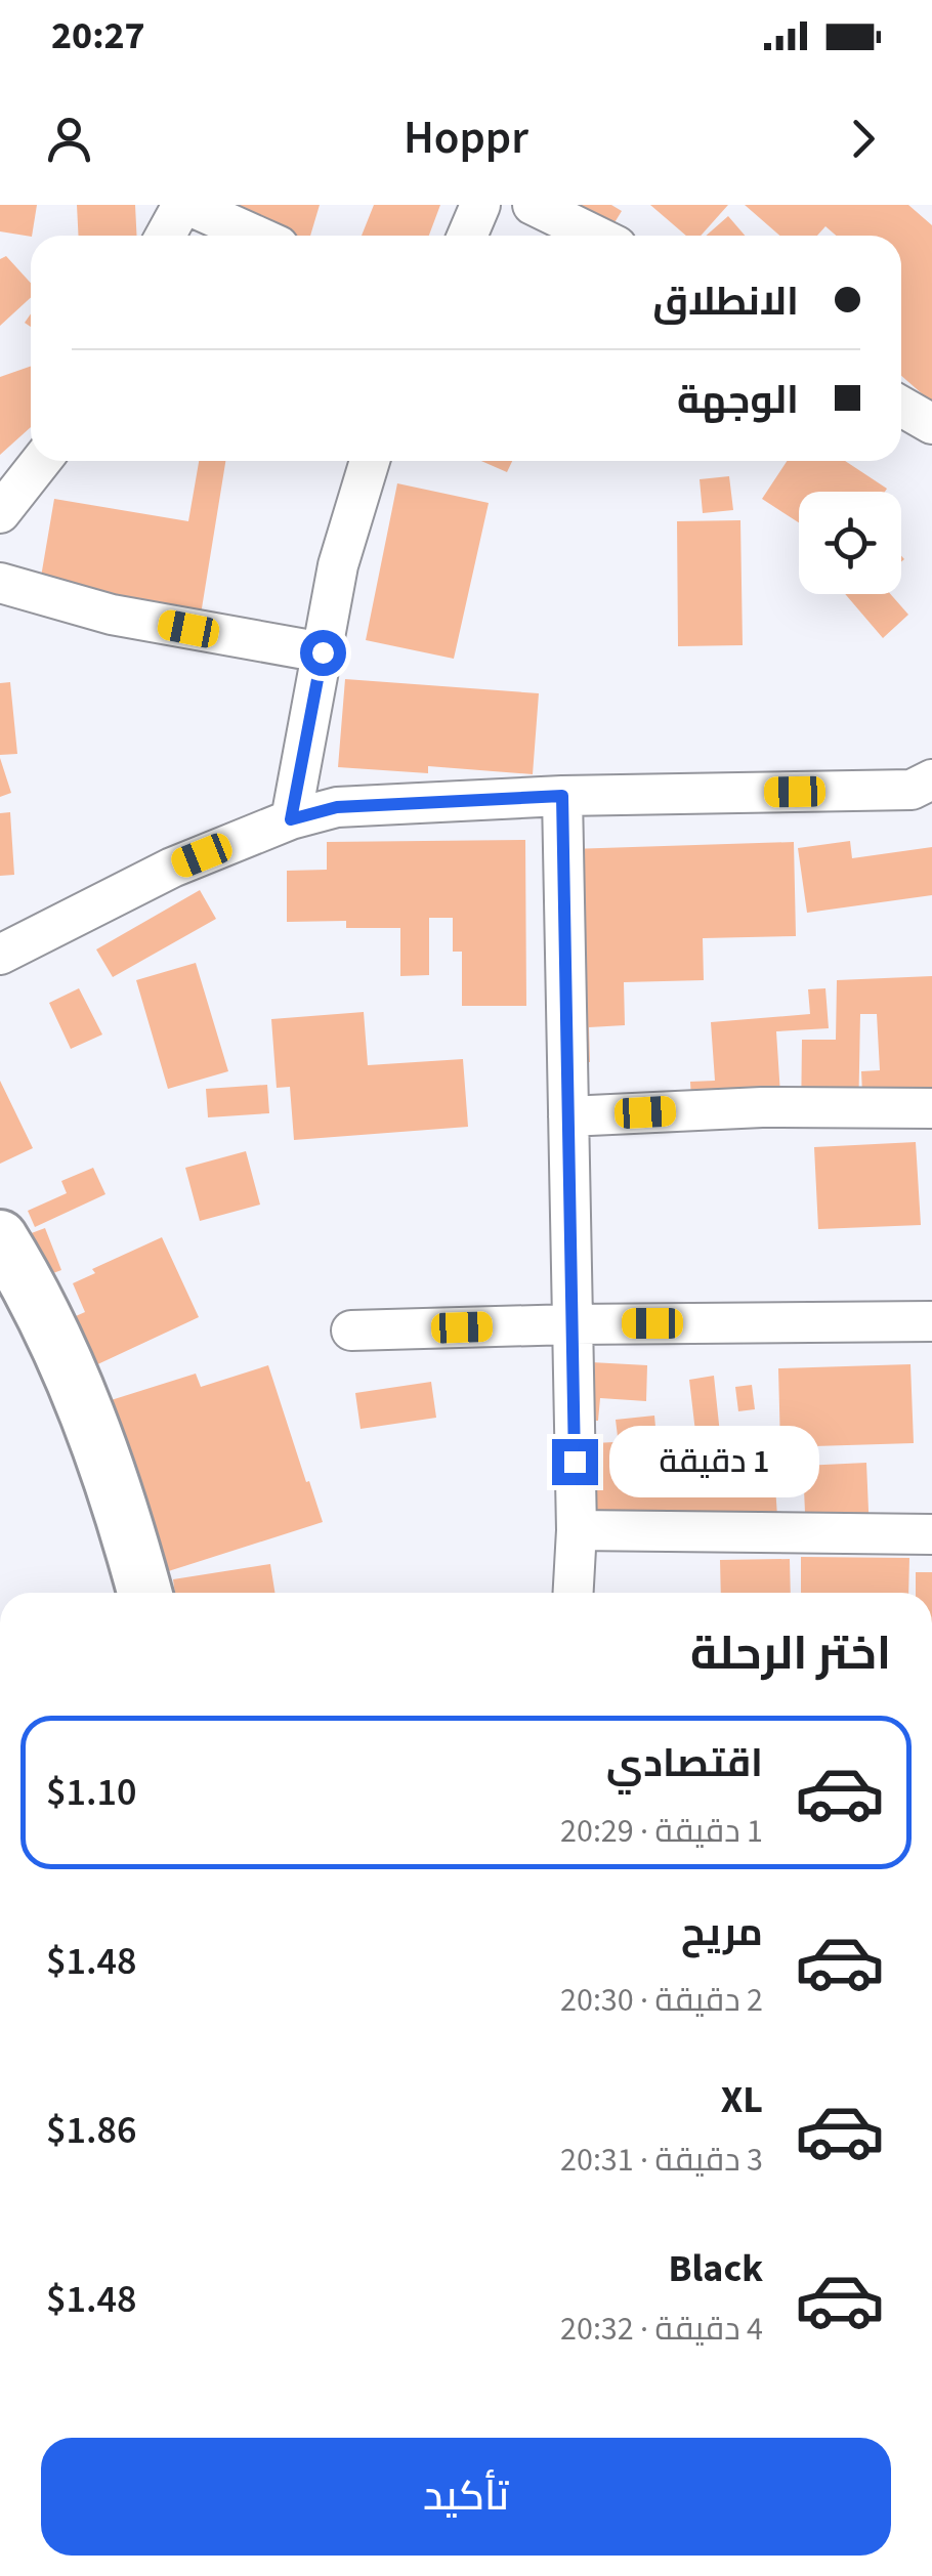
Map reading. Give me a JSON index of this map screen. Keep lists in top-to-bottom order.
{
  "page": {
    "status": "20:27",
    "header": "Hoppr",
    "banner": ["الانطلاق", "الوجهة"],
    "bubble": "1 دقيقة",
    "heading": "اختر الرحلة",
    "list": [
      {
        "name": "اقتصادي",
        "note": "1 دقيقة · 20:29",
        "value": "$1.10"
      },
      {
        "name": "مريح",
        "note": "2 دقيقة · 20:30",
        "value": "$1.48"
      },
      {
        "name": "XL",
        "note": "3 دقيقة · 20:31",
        "value": "$1.86"
      },
      {
        "name": "Black",
        "note": "4 دقيقة · 20:32",
        "value": "$1.48"
      }
    ],
    "buttons": "تأكيد"
  }
}
